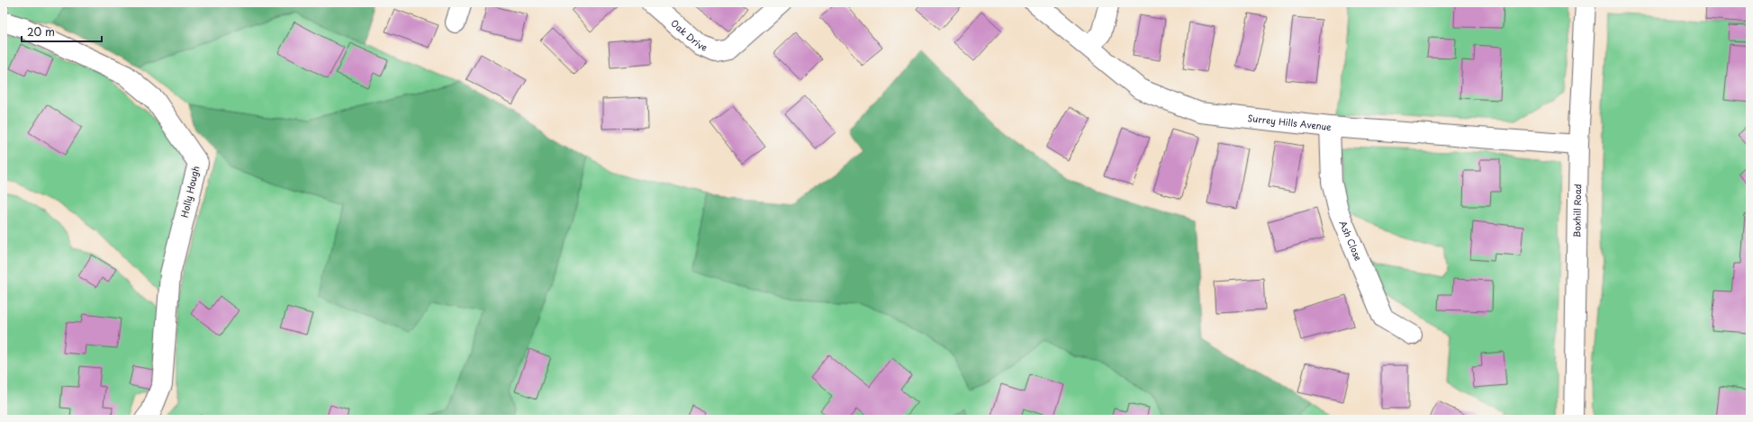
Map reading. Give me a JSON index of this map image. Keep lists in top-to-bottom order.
{
  "streets": {
    "street": [
      "Oak Drive",
      "Surrey Hills Avenue",
      "Holly Hough",
      "Boxhill Road",
      "Ash Close"
    ]
  },
  "crossings": [
    ["Surrey Hills Avenue", "Boxhill Road"],
    ["Surrey Hills Avenue", "Ash Close"]
  ],
  "scale_bar": "20 m"
}
